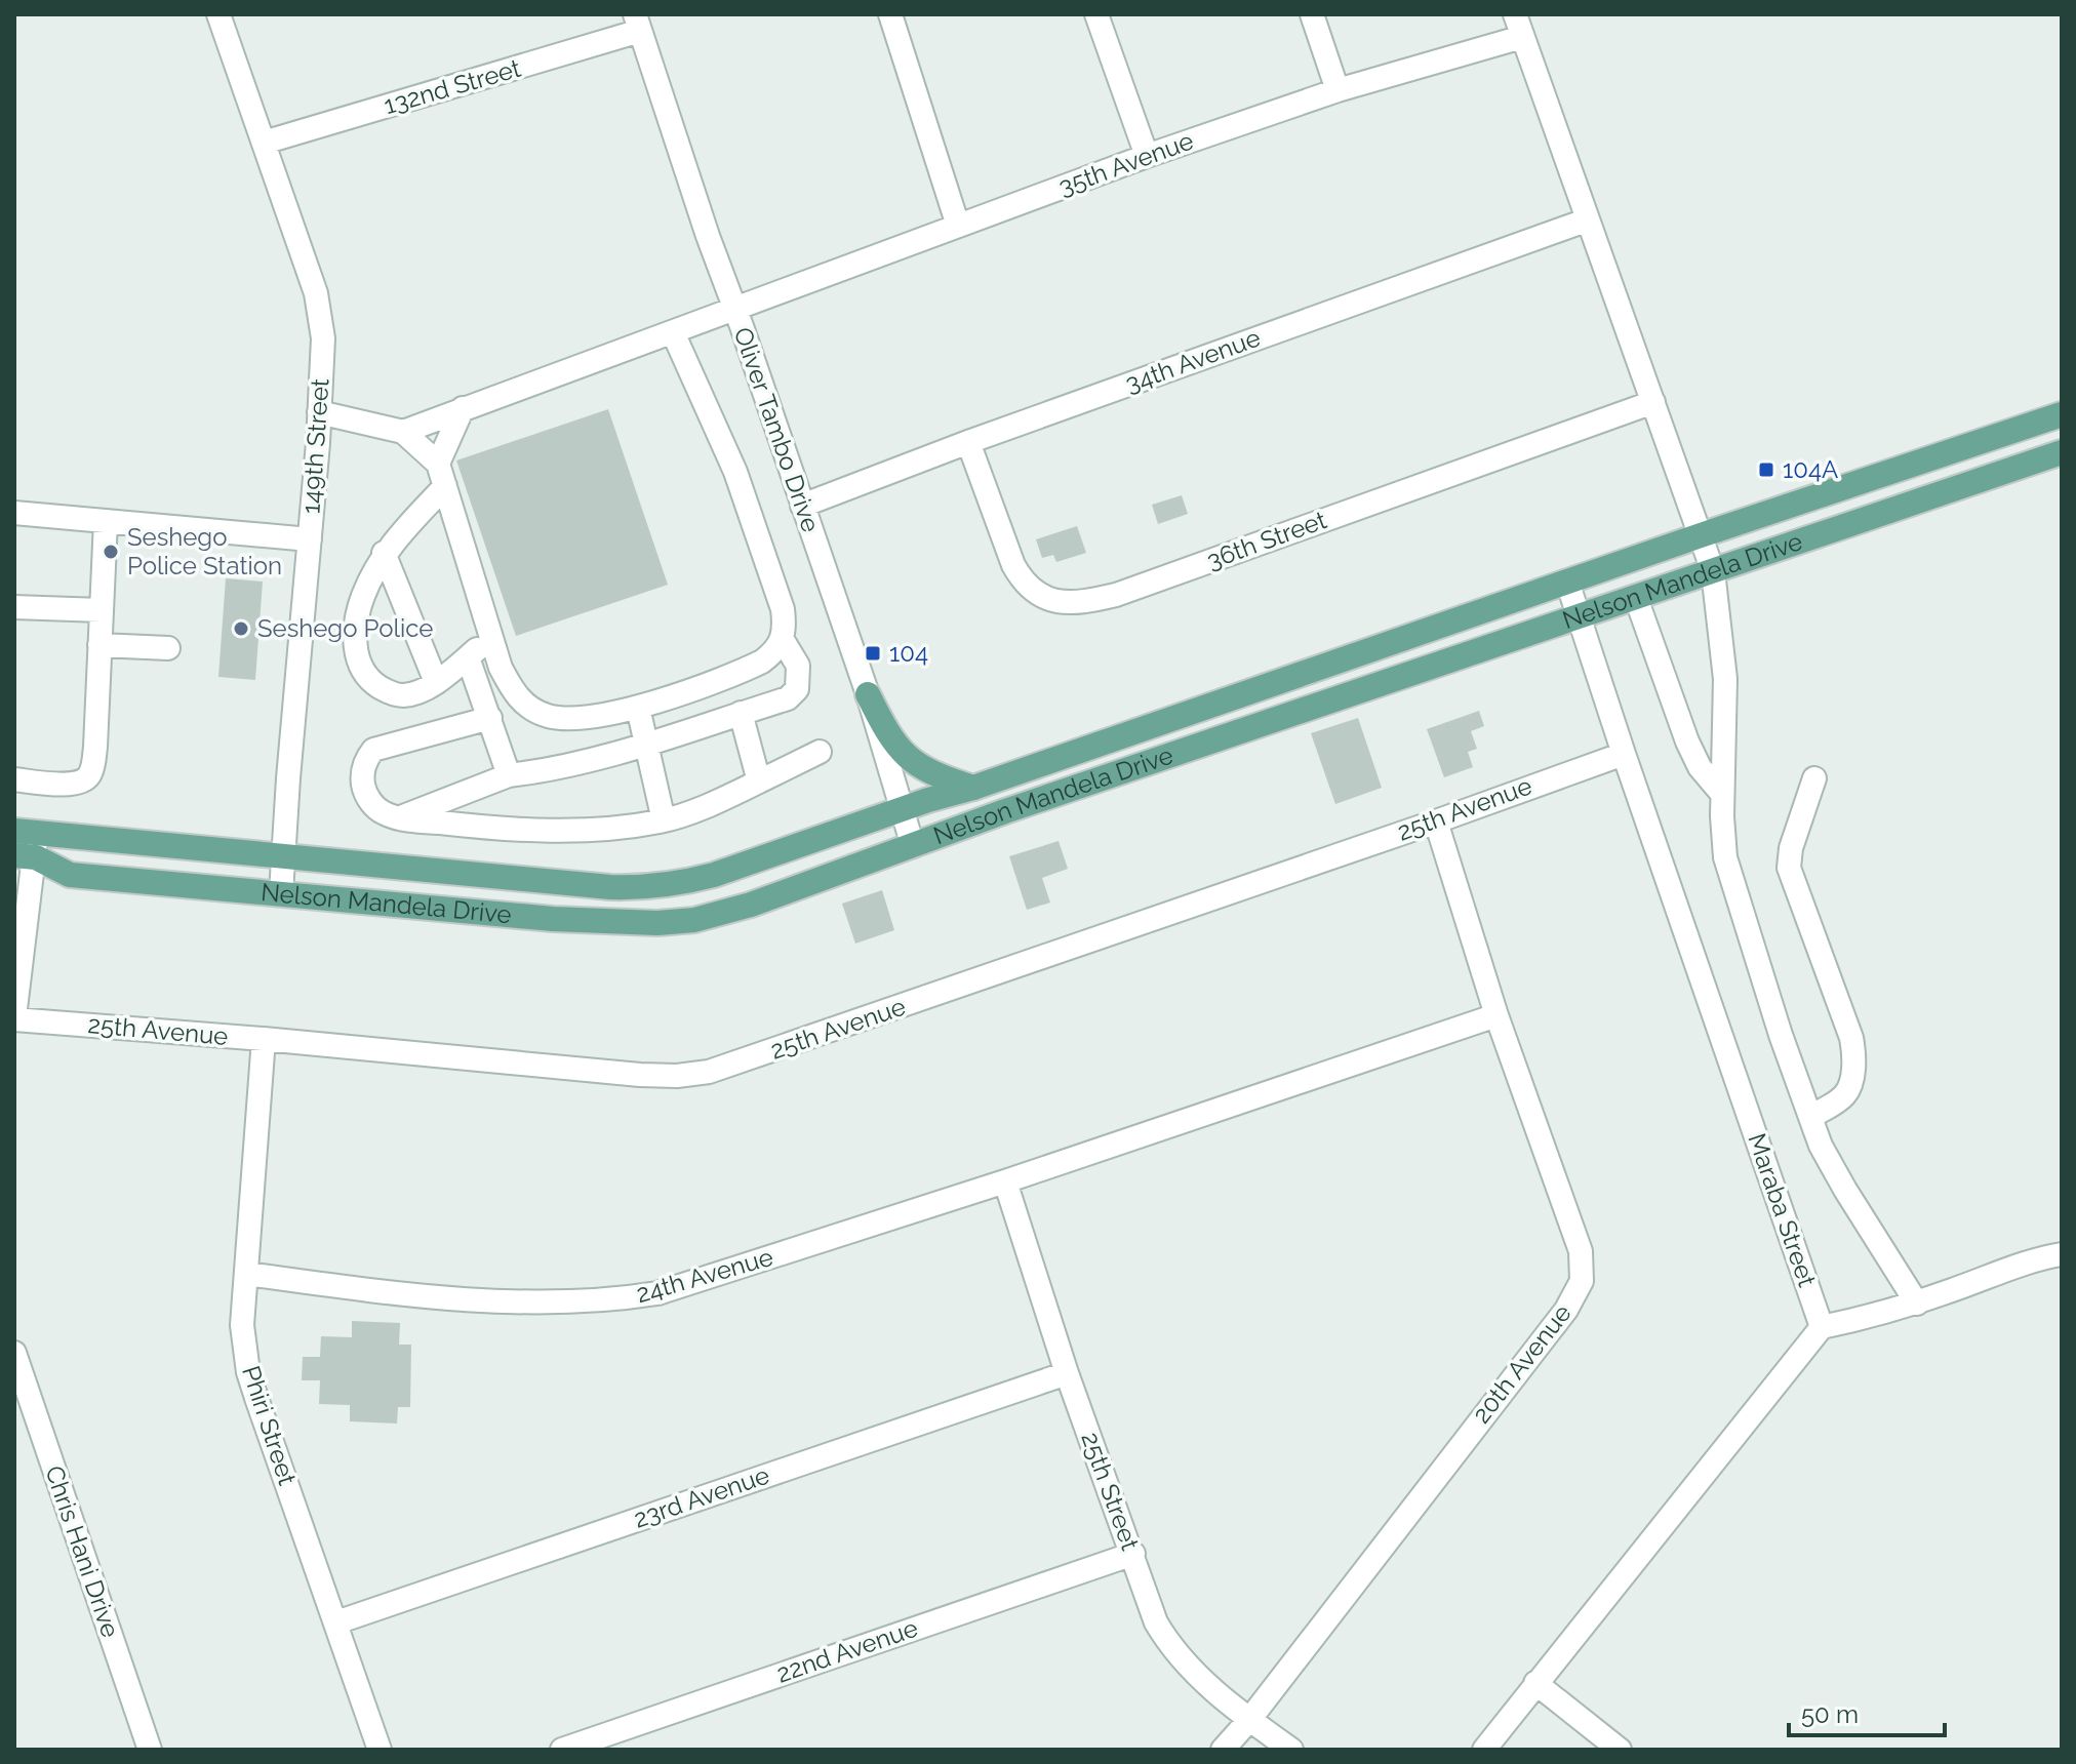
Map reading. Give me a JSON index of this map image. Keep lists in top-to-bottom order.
{
  "streets": {
    "main road": ["Nelson Mandela Drive"],
    "street": [
      "132nd Street",
      "35th Avenue",
      "34th Avenue",
      "Oliver Tambo Drive",
      "149th Street",
      "36th Street",
      "25th Avenue",
      "Maraba Street",
      "24th Avenue",
      "20th Avenue",
      "Phiri Street",
      "25th Street",
      "23rd Avenue",
      "Chris Hani Drive",
      "22nd Avenue"
    ]
  },
  "crossings": [
    ["132nd Street", "Oliver Tambo Drive"],
    ["132nd Street", "149th Street"],
    ["35th Avenue", "Oliver Tambo Drive"],
    ["34th Avenue", "Oliver Tambo Drive"],
    ["34th Avenue", "36th Street"],
    ["Oliver Tambo Drive", "Nelson Mandela Drive"],
    ["149th Street", "Nelson Mandela Drive"],
    ["Nelson Mandela Drive", "Maraba Street"],
    ["25th Avenue", "Maraba Street"],
    ["25th Avenue", "20th Avenue"],
    ["25th Avenue", "Phiri Street"],
    ["24th Avenue", "20th Avenue"],
    ["24th Avenue", "Phiri Street"],
    ["24th Avenue", "25th Street"],
    ["20th Avenue", "25th Street"],
    ["Phiri Street", "23rd Avenue"],
    ["25th Street", "23rd Avenue"],
    ["25th Street", "22nd Avenue"]
  ],
  "places": {
    "transit": ["104A", "104"],
    "other": ["Seshego Police Station", "Seshego Police"]
  },
  "scale_bar": "50 m"
}
